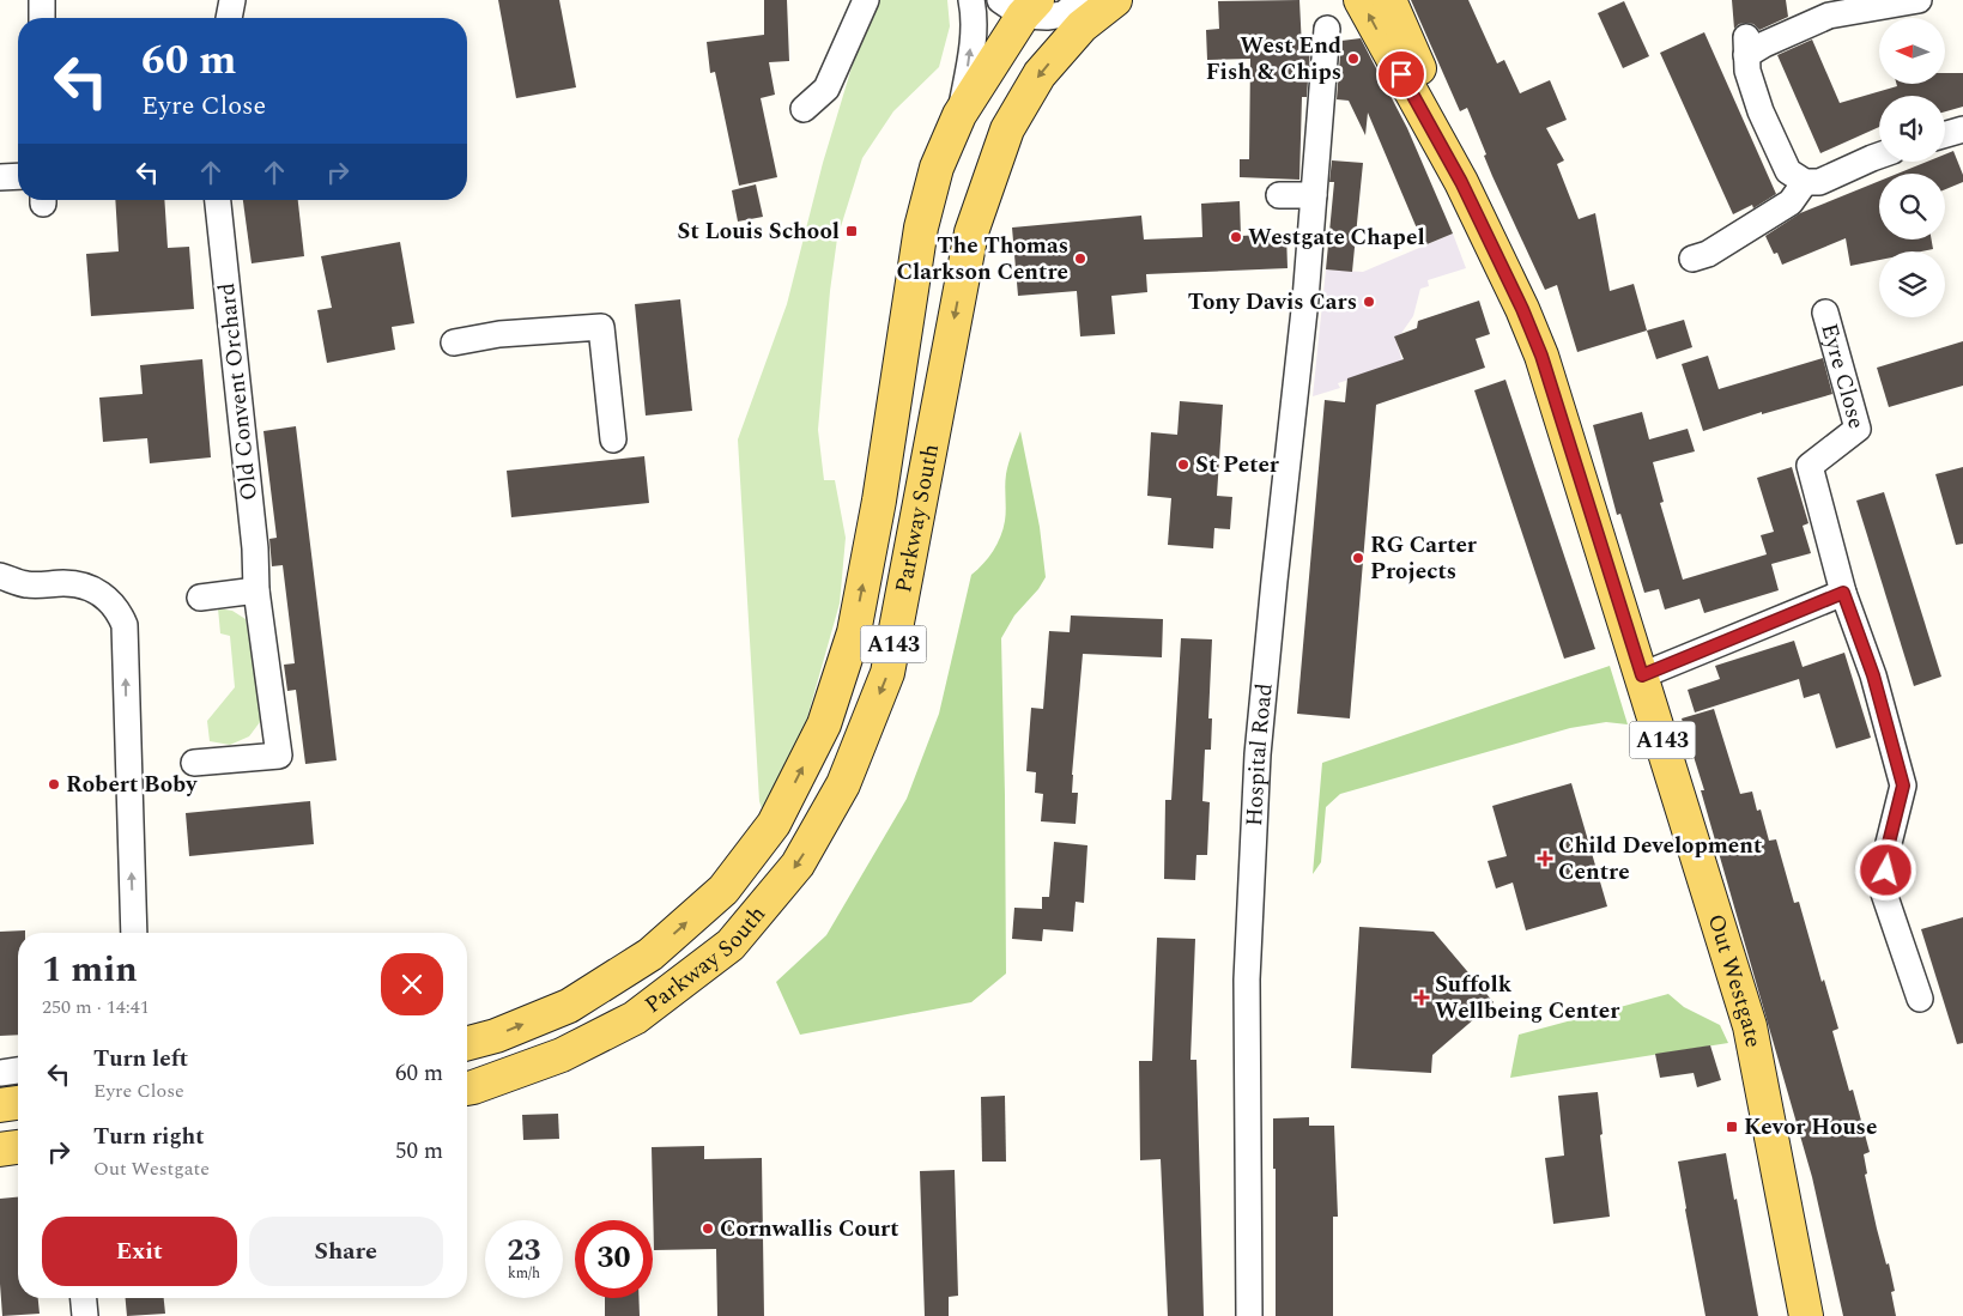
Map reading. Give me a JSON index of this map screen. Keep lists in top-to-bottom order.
{
  "streets": {
    "main road": ["Parkway South", "A143", "Out Westgate"],
    "street": ["Eyre Close", "Old Convent Orchard", "Hospital Road"]
  },
  "places": {
    "other": [
      "West End Fish & Chips",
      "Westgate Chapel",
      "The Thomas Clarkson Centre",
      "Tony Davis Cars",
      "St Peter",
      "RG Carter Projects",
      "Robert Boby",
      "Cornwallis Court"
    ],
    "transit": ["St Louis School", "Kevor House"],
    "health": ["Child Development Centre", "Suffolk Wellbeing Center"]
  },
  "north": "left",
  "page": {
    "turn": ["60 m", "Eyre Close"],
    "heading": ["1 min", "250 m · 14:41"],
    "list": [
      {
        "name": "Turn left",
        "note": "Eyre Close",
        "value": "60 m"
      },
      {
        "name": "Turn right",
        "note": "Out Westgate",
        "value": "50 m"
      }
    ],
    "buttons": ["Exit", "Share"],
    "speed": "23 km/h",
    "limit": "30"
  }
}
